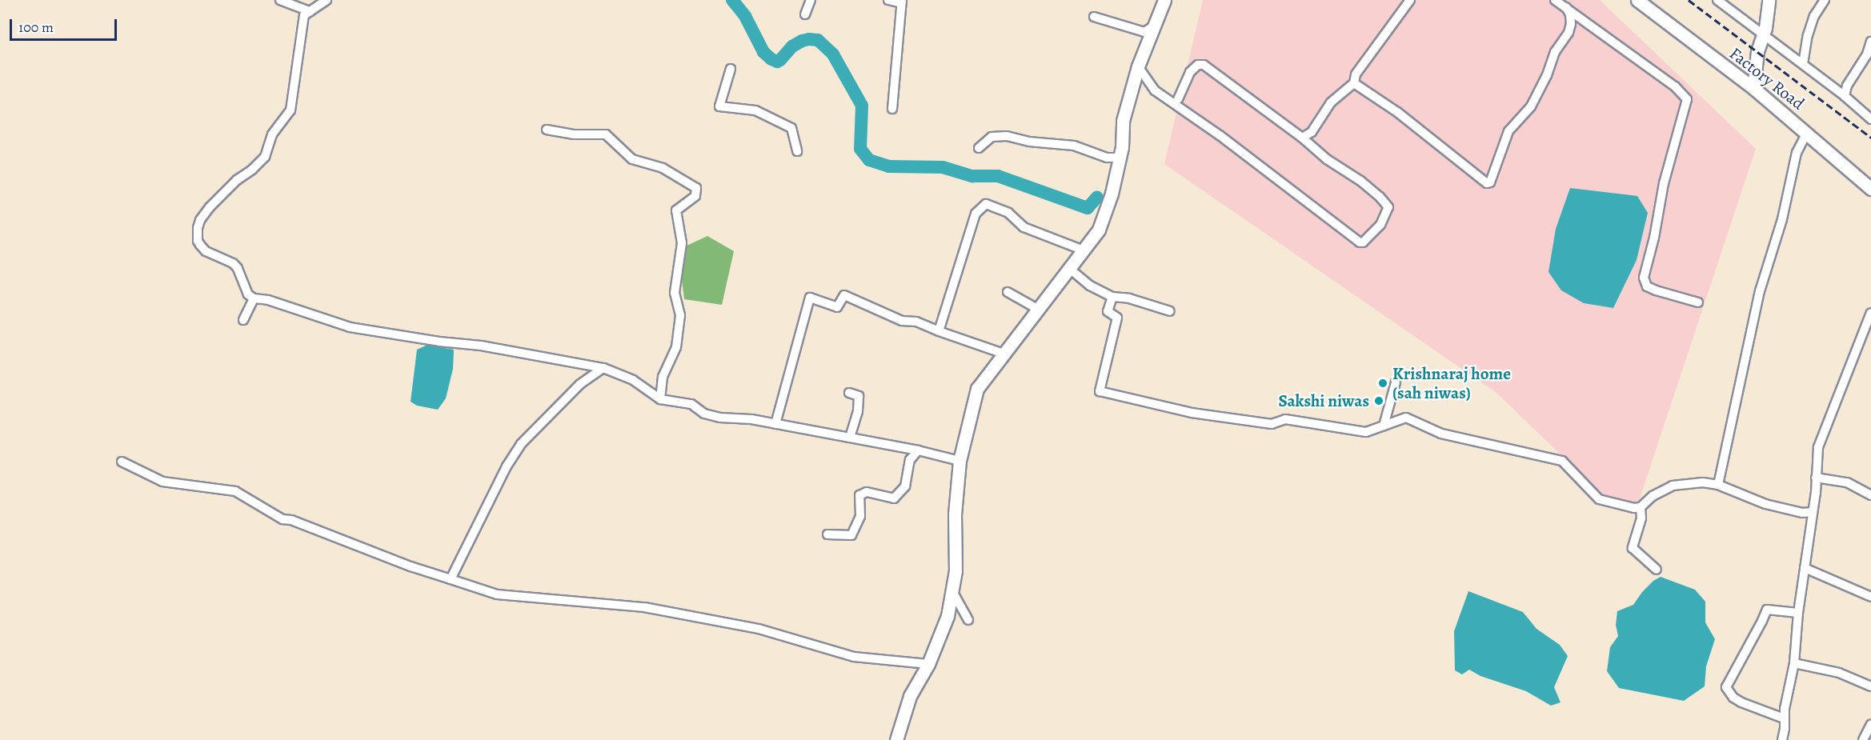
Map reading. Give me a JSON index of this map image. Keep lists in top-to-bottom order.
{
  "streets": {
    "main road": ["Factory Road"]
  },
  "places": ["Krishnaraj home (sah niwas)", "Sakshi niwas"],
  "scale_bar": "100 m"
}
